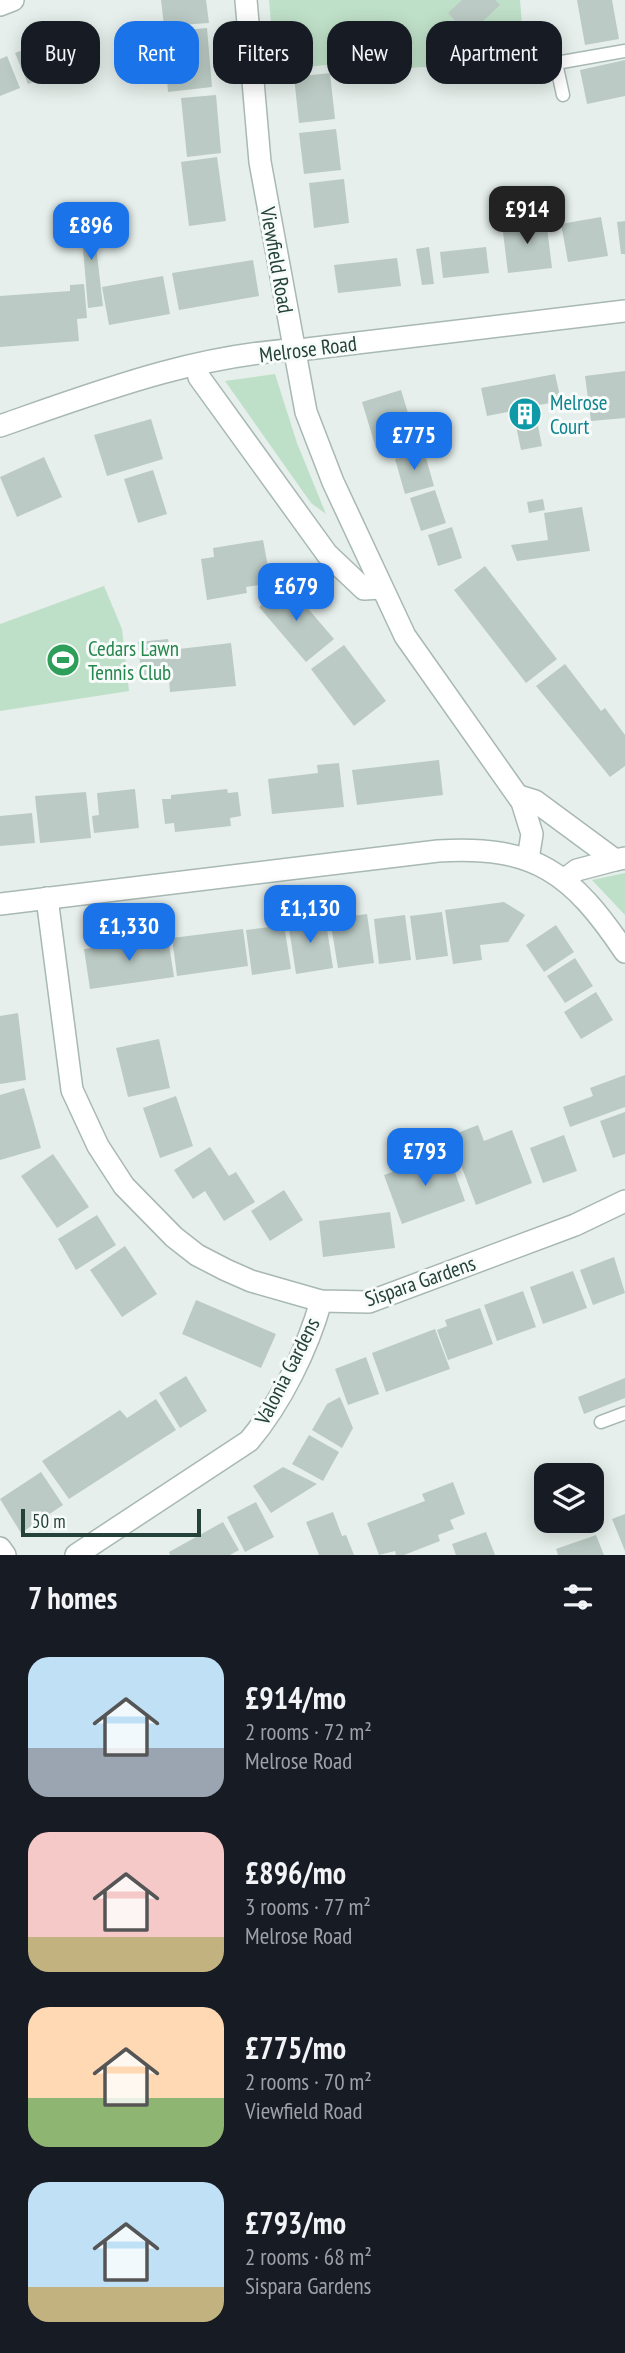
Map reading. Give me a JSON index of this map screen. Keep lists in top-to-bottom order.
{
  "streets": {
    "street": [
      "Viewfield Road",
      "Melrose Road",
      "Sispara Gardens",
      "Valonia Gardens"
    ]
  },
  "crossings": [
    ["Viewfield Road", "Melrose Road"],
    ["Sispara Gardens", "Valonia Gardens"]
  ],
  "places": {
    "building": ["Melrose Court"],
    "sports": ["Cedars Lawn Tennis Club"]
  },
  "scale_bar": "50 m",
  "page": {
    "chip": [
      "Buy",
      "Rent",
      "Filters",
      "New",
      "Apartment"
    ],
    "price": [
      "£914",
      "£896",
      "£775",
      "£679",
      "£1,130",
      "£1,330",
      "£793"
    ],
    "scale": "50 m",
    "heading": "7 homes",
    "list": [
      {
        "name": "£914/mo",
        "note": "2 rooms · 72 m² · Melrose Road"
      },
      {
        "name": "£896/mo",
        "note": "3 rooms · 77 m² · Melrose Road"
      },
      {
        "name": "£775/mo",
        "note": "2 rooms · 70 m² · Viewfield Road"
      },
      {
        "name": "£793/mo",
        "note": "2 rooms · 68 m² · Sispara Gardens"
      }
    ]
  }
}
